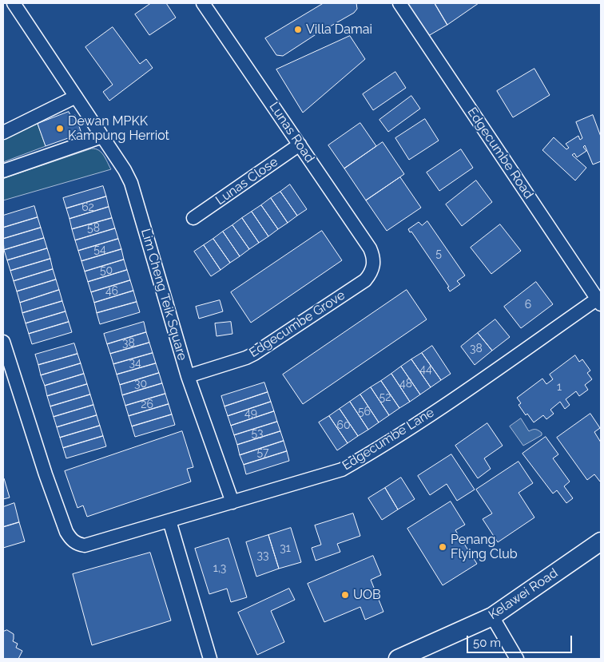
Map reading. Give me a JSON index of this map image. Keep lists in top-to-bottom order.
{
  "streets": {
    "main road": ["Kelawei Road"],
    "street": [
      "Lunas Road",
      "Edgecumbe Road",
      "Lunas Close",
      "Lim Cheng Teik Square",
      "Edgecumbe Grove",
      "Edgecumbe Lane"
    ]
  },
  "crossings": [
    ["Lunas Road", "Lunas Close"],
    ["Lunas Road", "Edgecumbe Grove"],
    ["Edgecumbe Road", "Edgecumbe Lane"],
    ["Lim Cheng Teik Square", "Edgecumbe Grove"],
    ["Lim Cheng Teik Square", "Edgecumbe Lane"]
  ],
  "places": [
    "Villa Damai",
    "Dewan MPKK Kampung Herriot",
    "Penang Flying Club",
    "UOB"
  ],
  "house_numbers": [
    "62",
    "58",
    "54",
    "5",
    "50",
    "46",
    "6",
    "38",
    "38",
    "34",
    "44",
    "30",
    "48",
    "1",
    "52",
    "26",
    "56",
    "49",
    "60",
    "53",
    "57",
    "31",
    "33",
    "1,3"
  ],
  "scale_bar": "50 m"
}
